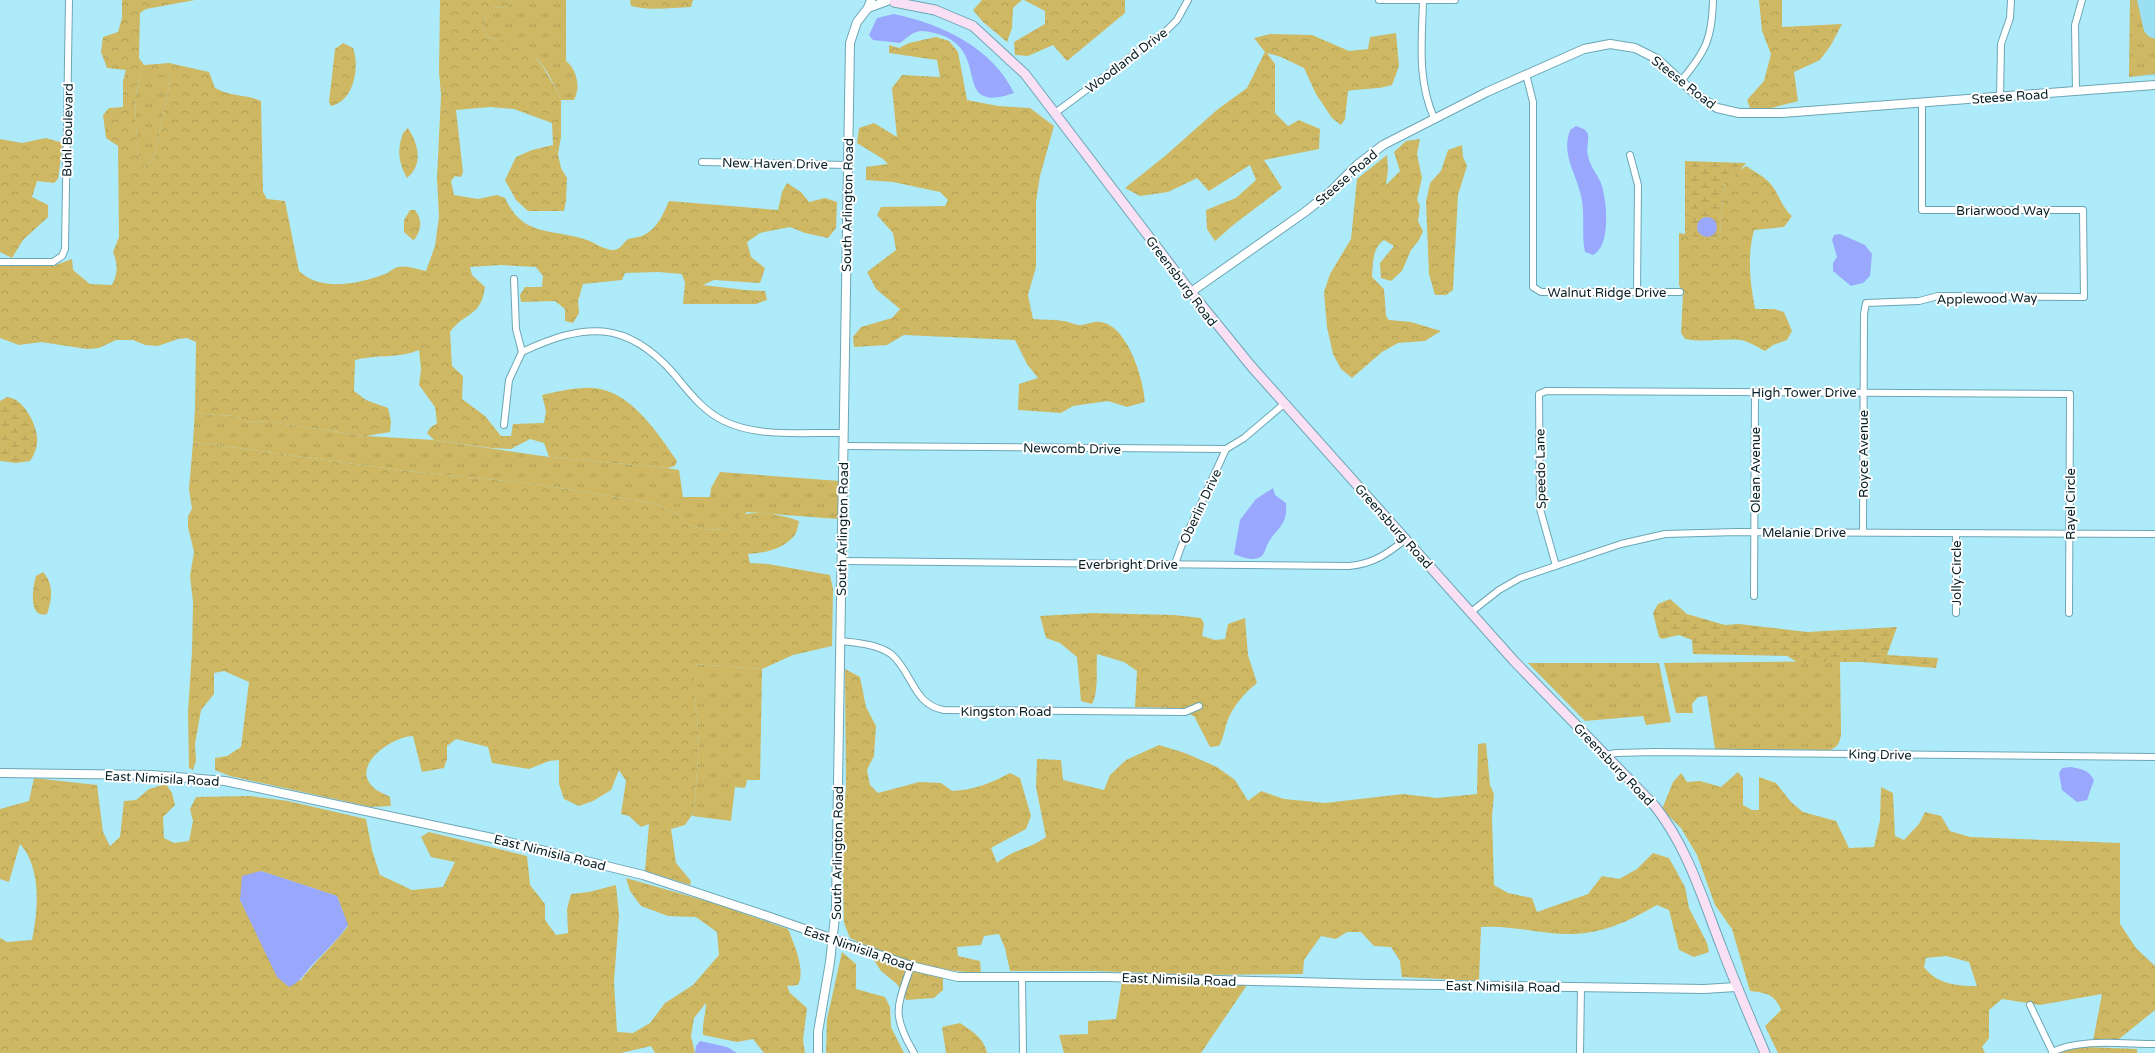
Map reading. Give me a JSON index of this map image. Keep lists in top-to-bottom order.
{
  "streets": {
    "main road": ["Greensburg Road"],
    "street": [
      "Woodland Drive",
      "Steese Road",
      "Buhl Boulevard",
      "New Haven Drive",
      "South Arlington Road",
      "Briarwood Way",
      "Walnut Ridge Drive",
      "Applewood Way",
      "High Tower Drive",
      "Newcomb Drive",
      "Royce Avenue",
      "Speedo Lane",
      "Olean Avenue",
      "Rayel Circle",
      "Oberlin Drive",
      "Melanie Drive",
      "Everbright Drive",
      "Jolly Circle",
      "Kingston Road",
      "King Drive",
      "East Nimisila Road"
    ]
  },
  "crossings": [
    ["Woodland Drive", "Greensburg Road"],
    ["Steese Road", "Briarwood Way"],
    ["Steese Road", "Greensburg Road"],
    ["Steese Road", "Walnut Ridge Drive"],
    ["New Haven Drive", "South Arlington Road"],
    ["South Arlington Road", "Newcomb Drive"],
    ["South Arlington Road", "Everbright Drive"],
    ["South Arlington Road", "Kingston Road"],
    ["South Arlington Road", "East Nimisila Road"],
    ["Briarwood Way", "Applewood Way"],
    ["Greensburg Road", "Melanie Drive"],
    ["Greensburg Road", "Everbright Drive"],
    ["Greensburg Road", "King Drive"],
    ["Greensburg Road", "East Nimisila Road"],
    ["Applewood Way", "Royce Avenue"],
    ["High Tower Drive", "Royce Avenue"],
    ["High Tower Drive", "Speedo Lane"],
    ["High Tower Drive", "Olean Avenue"],
    ["High Tower Drive", "Rayel Circle"],
    ["Newcomb Drive", "Oberlin Drive"],
    ["Royce Avenue", "Melanie Drive"],
    ["Speedo Lane", "Melanie Drive"],
    ["Olean Avenue", "Melanie Drive"],
    ["Rayel Circle", "Melanie Drive"],
    ["Oberlin Drive", "Everbright Drive"],
    ["Melanie Drive", "Jolly Circle"]
  ]
}
